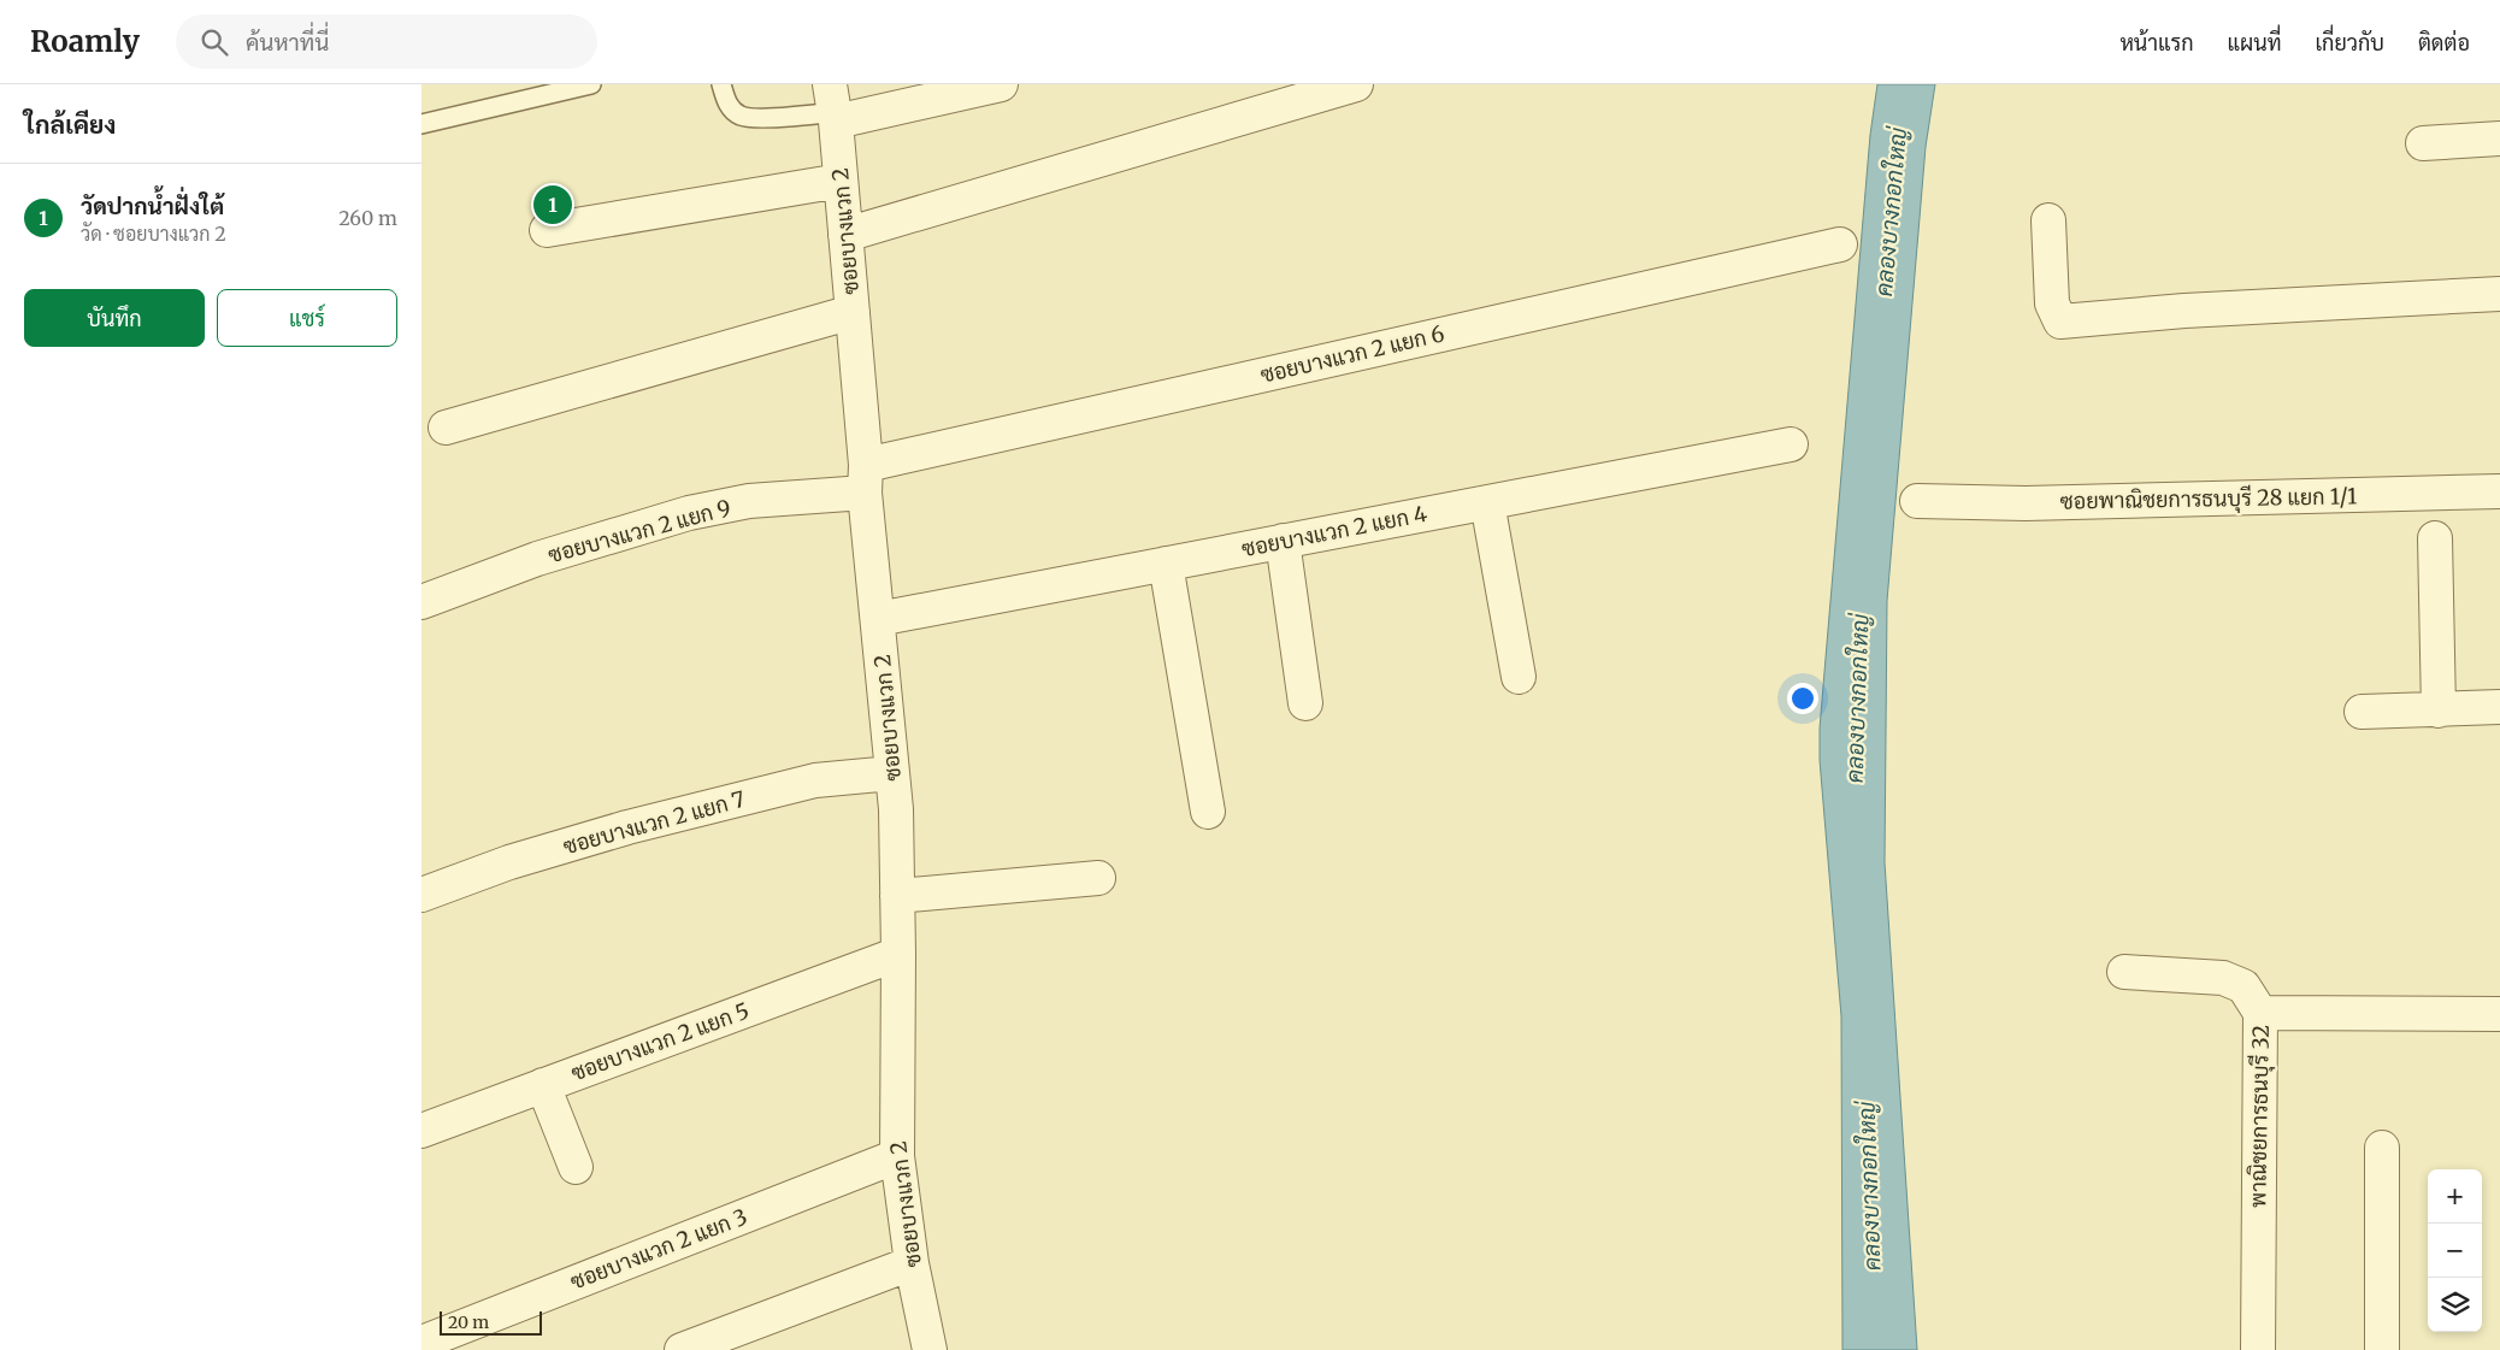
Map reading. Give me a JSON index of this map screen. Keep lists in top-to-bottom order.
{
  "streets": {
    "street": [
      "ซอยบางแวก 2",
      "ซอยบางแวก 2 แยก 6",
      "ซอยพาณิชยการธนบุรี 28 แยก 1/1",
      "ซอยบางแวก 2 แยก 9",
      "ซอยบางแวก 2 แยก 4",
      "ซอยบางแวก 2 แยก 7",
      "ซอยบางแวก 2 แยก 5",
      "พาณิชยการธนบุรี 32",
      "ซอยบางแวก 2 แยก 3"
    ]
  },
  "crossings": [
    ["ซอยบางแวก 2", "ซอยบางแวก 2 แยก 6"],
    ["ซอยบางแวก 2", "ซอยบางแวก 2 แยก 9"],
    ["ซอยบางแวก 2", "ซอยบางแวก 2 แยก 4"],
    ["ซอยบางแวก 2", "ซอยบางแวก 2 แยก 7"],
    ["ซอยบางแวก 2", "ซอยบางแวก 2 แยก 5"],
    ["ซอยบางแวก 2", "ซอยบางแวก 2 แยก 3"],
    ["ซอยบางแวก 2 แยก 6", "ซอยบางแวก 2 แยก 9"]
  ],
  "water": ["คลองบางกอกใหญ่"],
  "scale_bar": "20 m",
  "page": {
    "header": "Roamly",
    "search": "ค้นหาที่นี่",
    "nav": [
      "หน้าแรก",
      "แผนที่",
      "เกี่ยวกับ",
      "ติดต่อ"
    ],
    "heading": "ใกล้เคียง",
    "list": [
      {
        "mark": "1",
        "name": "วัดปากน้ำฝั่งใต้",
        "note": "วัด · ซอยบางแวก 2",
        "value": "260 m"
      }
    ],
    "pins": "1",
    "buttons": ["บันทึก", "แชร์"],
    "map_buttons": ["+", "−"],
    "scale": "20 m"
  }
}
